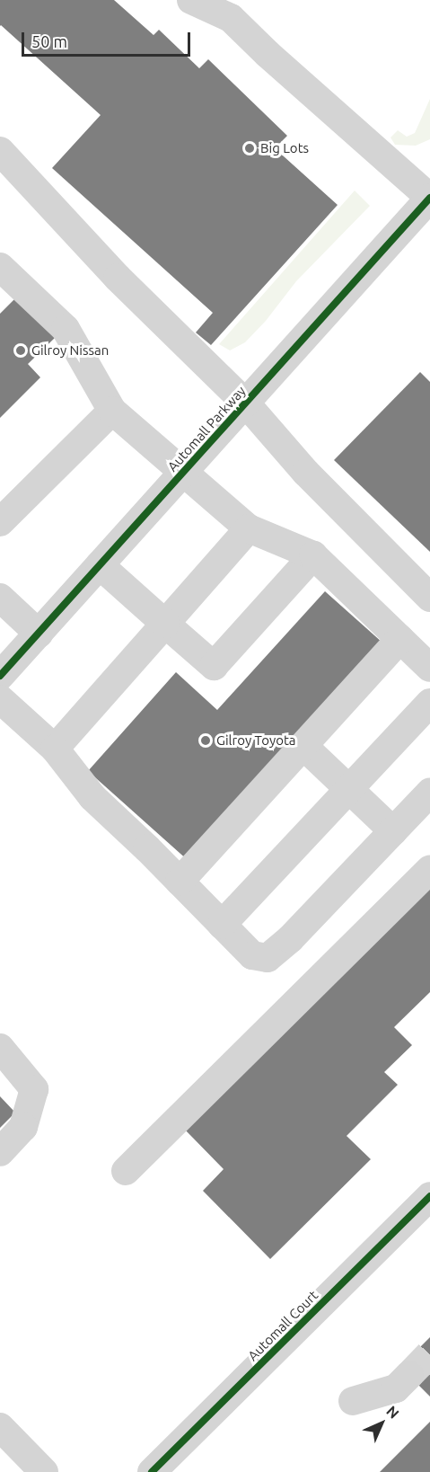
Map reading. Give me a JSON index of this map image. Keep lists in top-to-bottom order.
{
  "streets": {
    "street": ["Automall Parkway", "Automall Court"]
  },
  "places": ["Big Lots", "Gilroy Nissan", "Gilroy Toyota"],
  "scale_bar": "50 m",
  "north": "top right"
}
